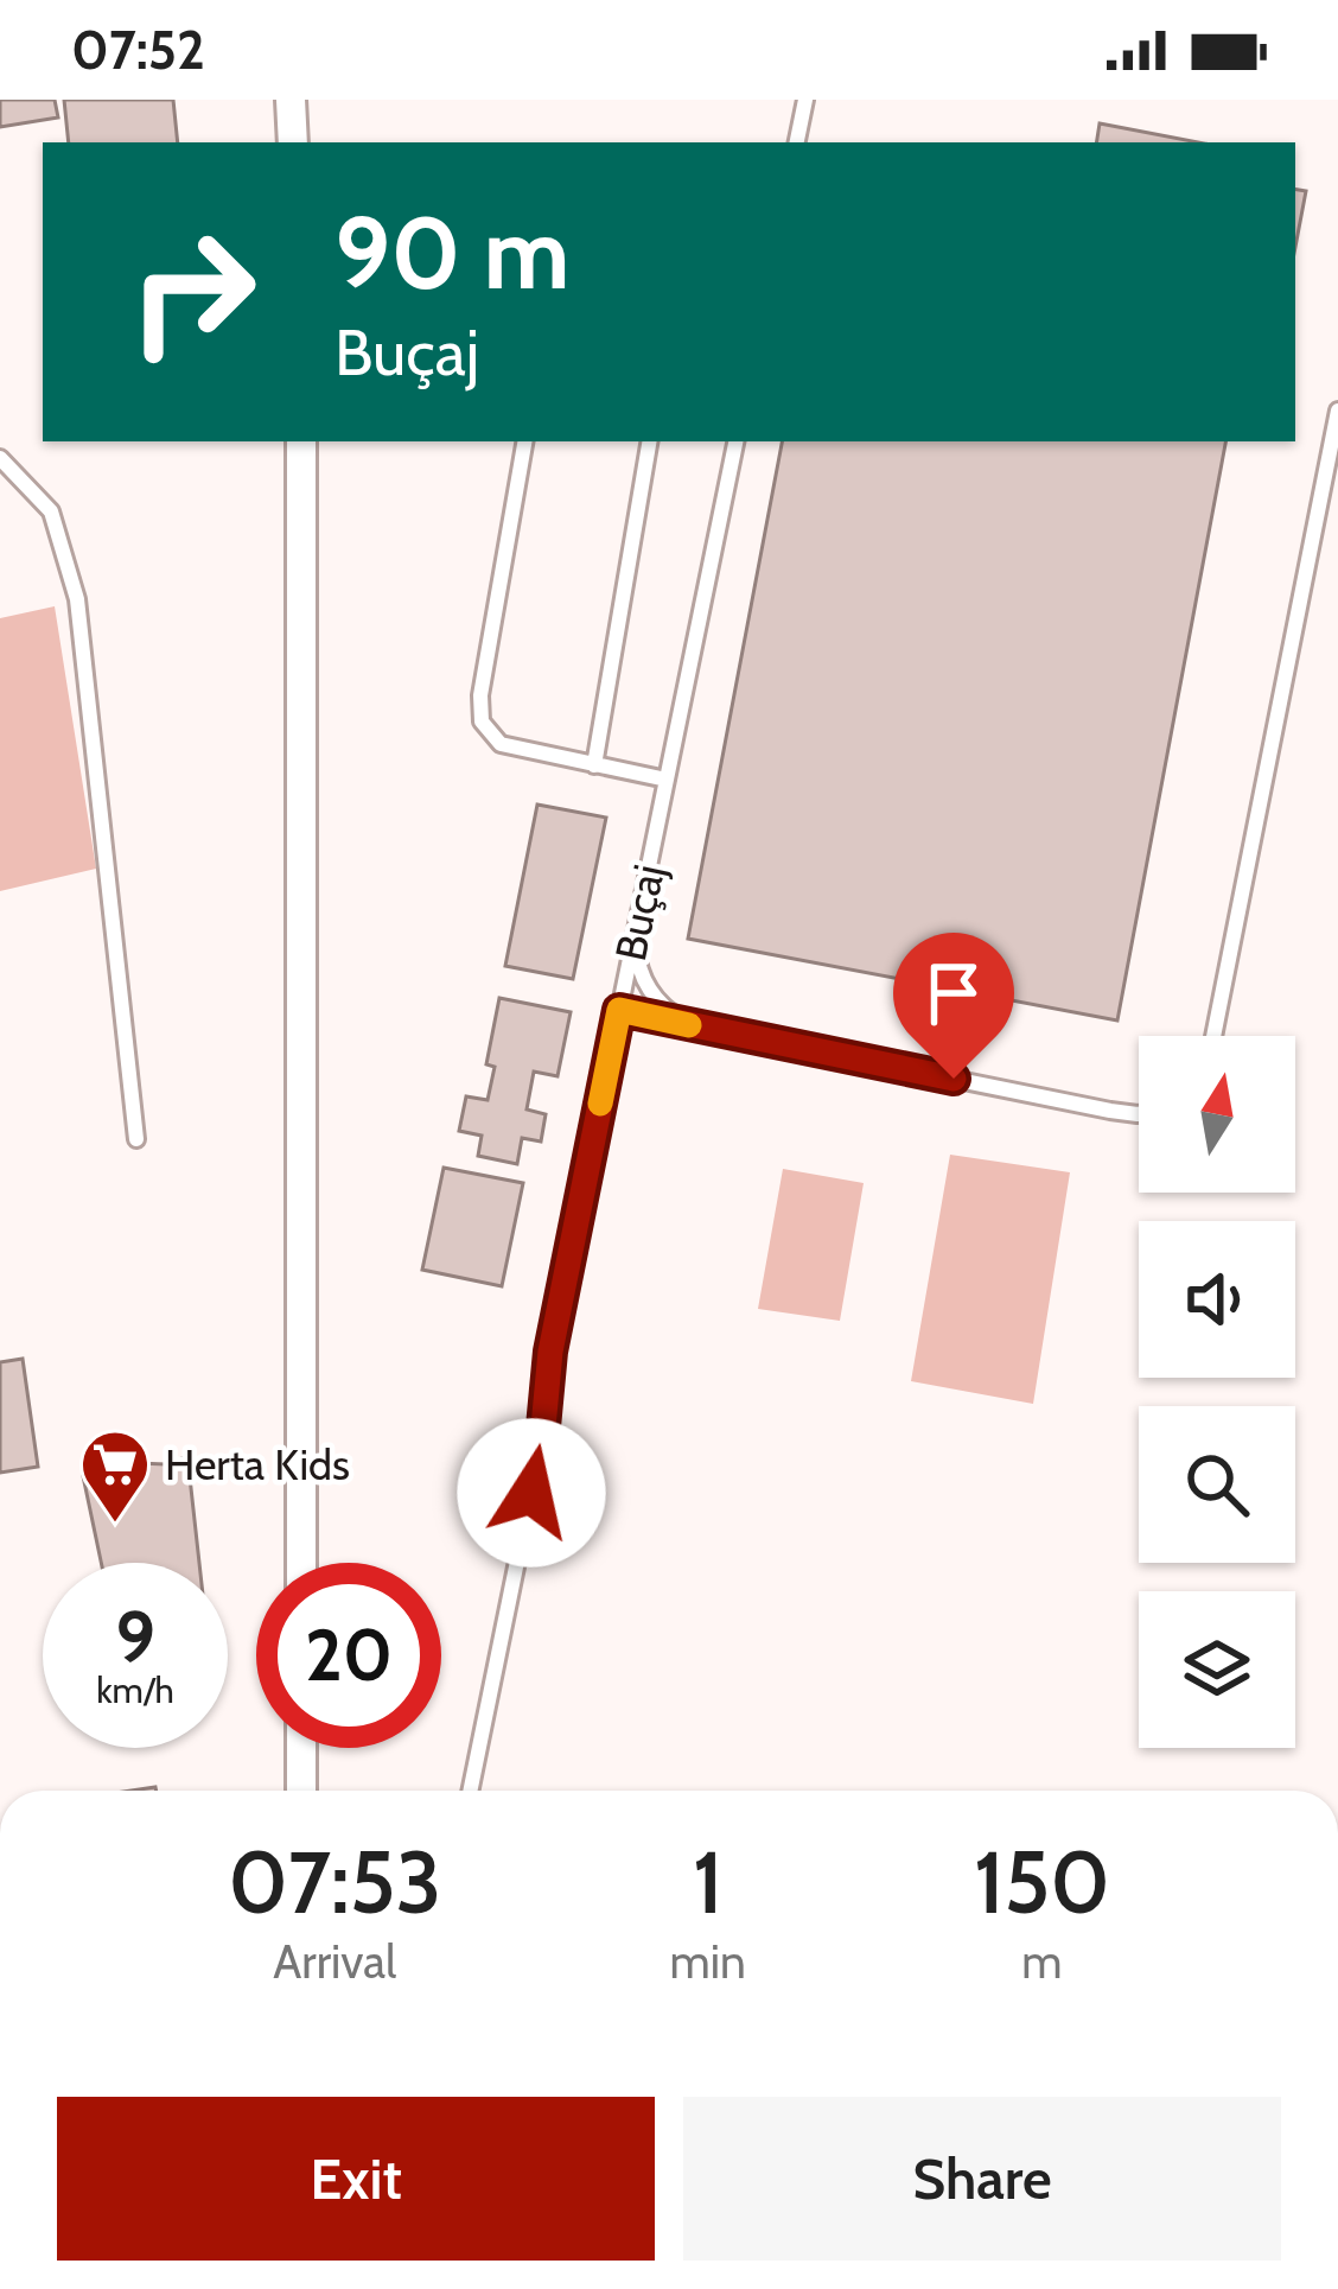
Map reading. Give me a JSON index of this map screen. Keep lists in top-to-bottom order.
{
  "streets": {
    "lane": ["Buçaj"]
  },
  "places": {
    "supermarket": ["Herta Kids"]
  },
  "north": "top",
  "page": {
    "status": "07:52",
    "turn": ["90 m", "Buçaj"],
    "speed": "9 km/h",
    "limit": "20",
    "eta": [
      "07:53",
      "Arrival",
      "1",
      "min",
      "150",
      "m"
    ],
    "buttons": ["Exit", "Share"]
  }
}
